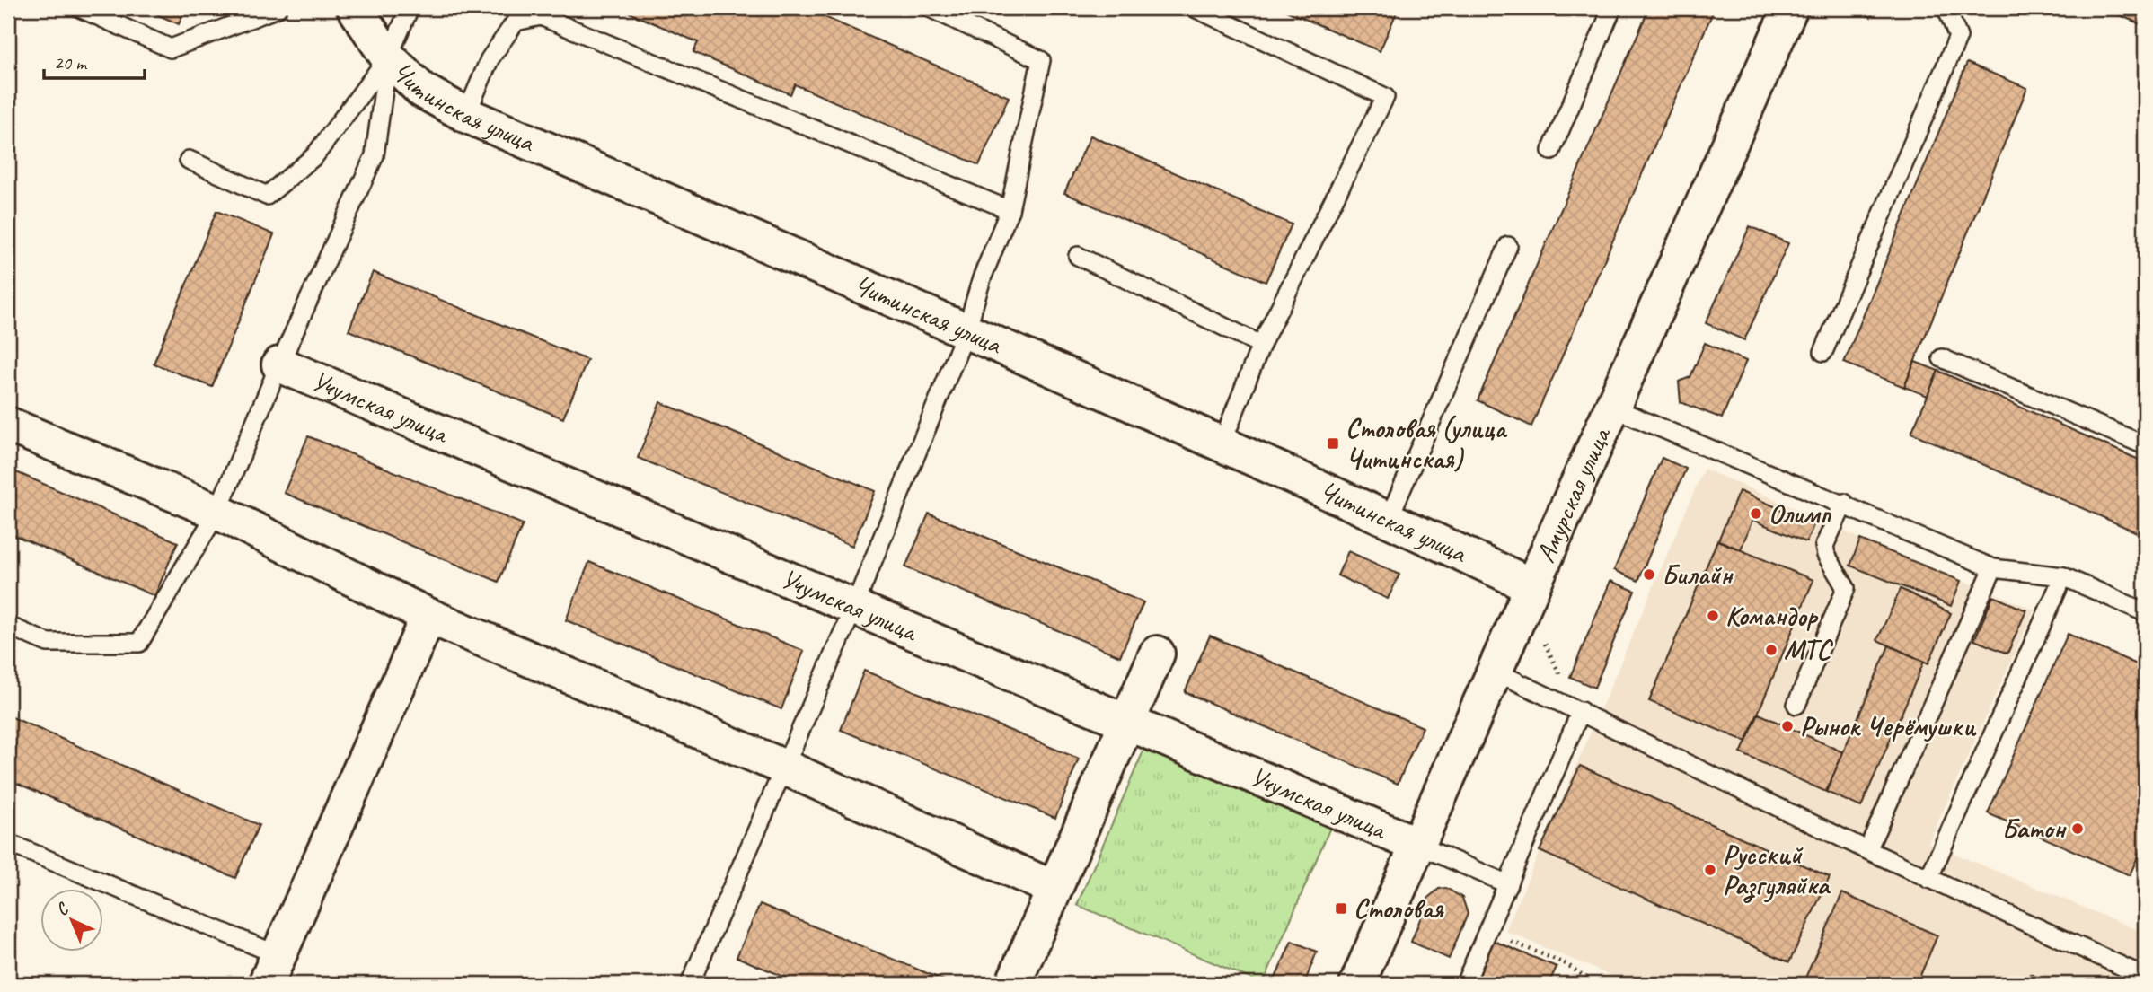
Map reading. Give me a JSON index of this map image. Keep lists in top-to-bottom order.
{
  "streets": {
    "street": ["Читинская улица", "Учумская улица", "Амурская улица"]
  },
  "crossings": [
    ["Читинская улица", "Амурская улица"],
    ["Учумская улица", "Амурская улица"]
  ],
  "places": {
    "transit": ["Столовая (улица Читинская)", "Столовая"],
    "other": [
      "Олимп",
      "Билайн",
      "Командор",
      "МТС",
      "Рынок Черёмушки",
      "Батон",
      "Русский Разгуляйка"
    ]
  },
  "scale_bar": "20 m",
  "north": "top left"
}
